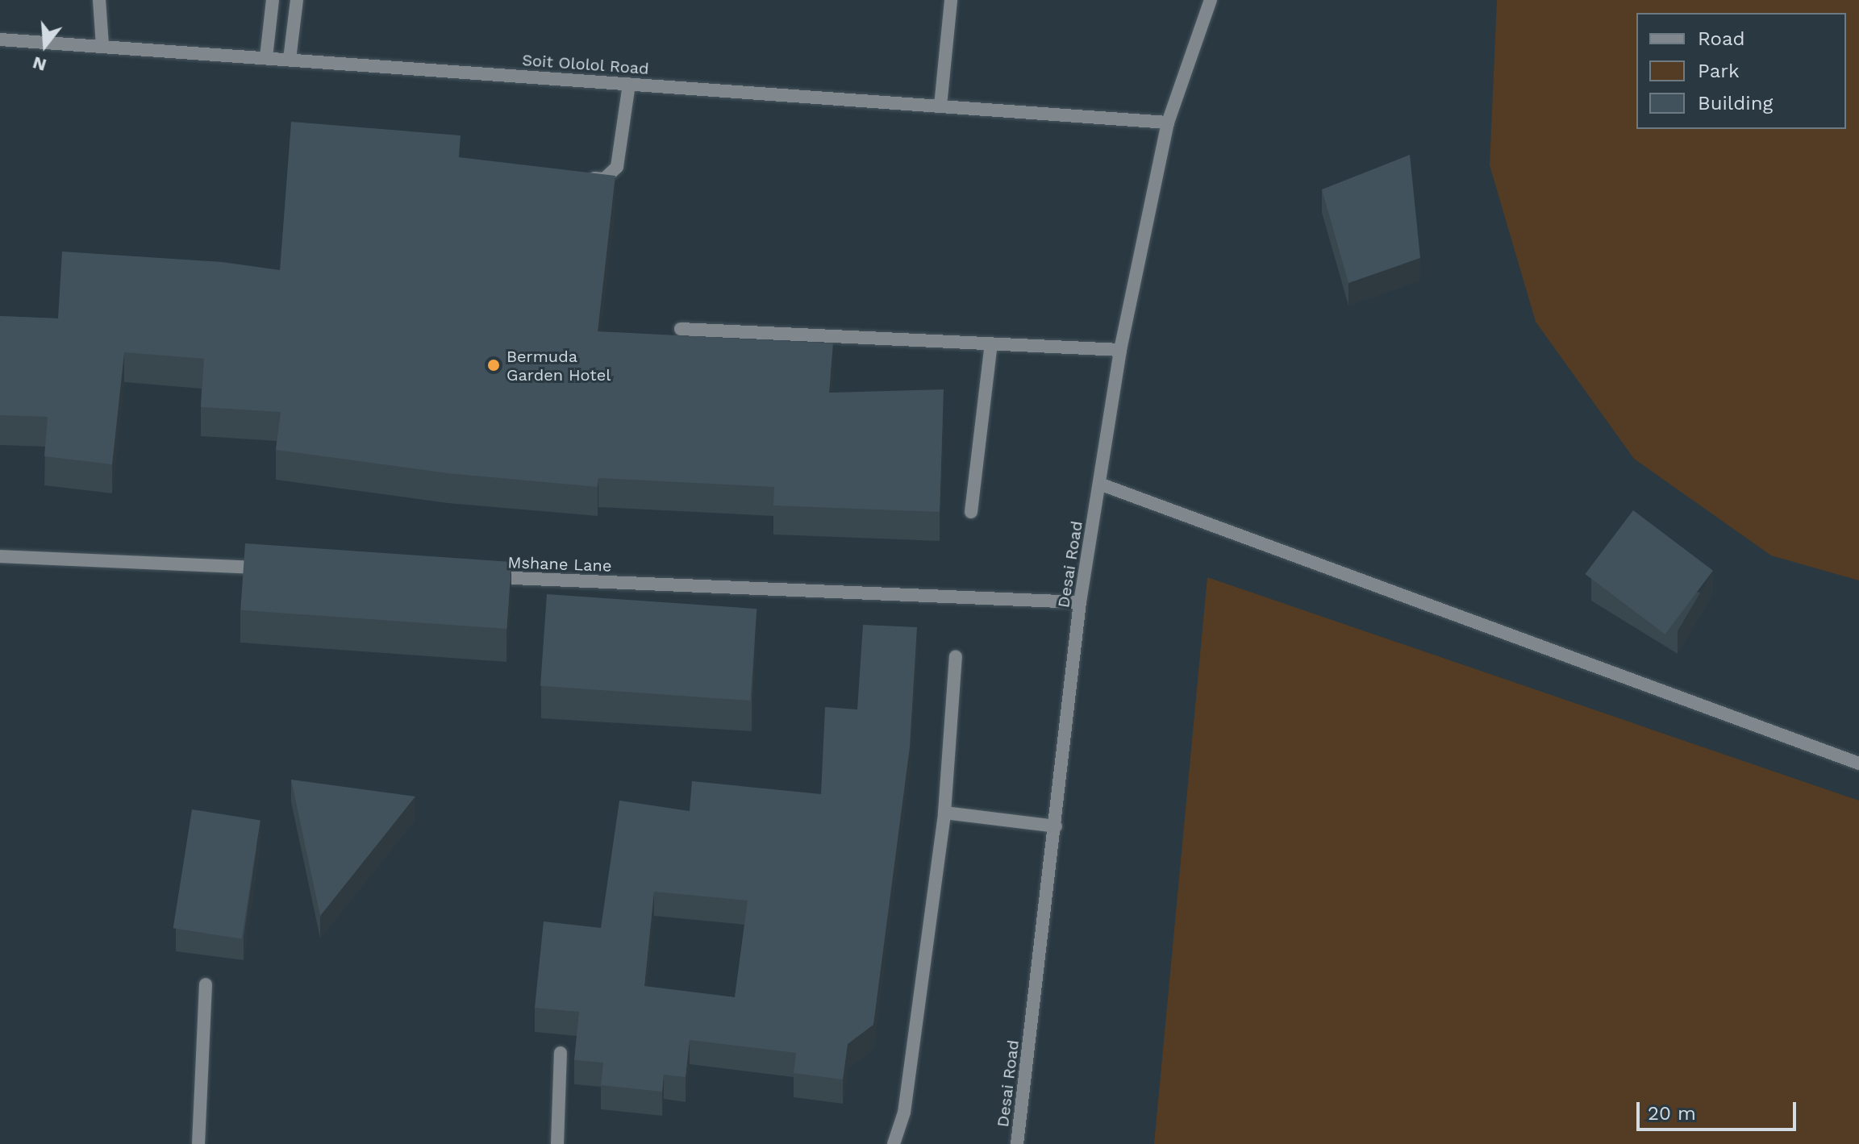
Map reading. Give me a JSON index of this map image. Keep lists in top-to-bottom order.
{
  "streets": {
    "street": ["Soit Ololol Road", "Mshane Lane", "Desai Road"]
  },
  "crossings": [
    ["Soit Ololol Road", "Desai Road"],
    ["Mshane Lane", "Desai Road"]
  ],
  "places": ["Bermuda Garden Hotel"],
  "legend": ["Road", "Park", "Building"],
  "scale_bar": "20 m",
  "north": "bottom"
}
